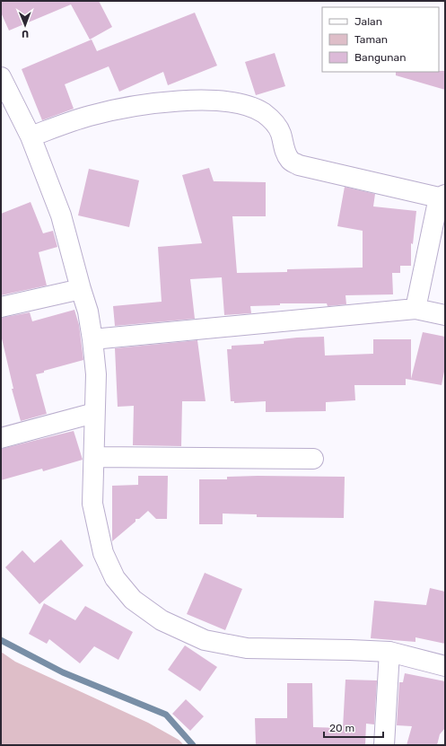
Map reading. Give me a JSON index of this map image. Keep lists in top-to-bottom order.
{
  "legend": ["Jalan", "Taman", "Bangunan"],
  "scale_bar": "20 m",
  "north": "bottom"
}
